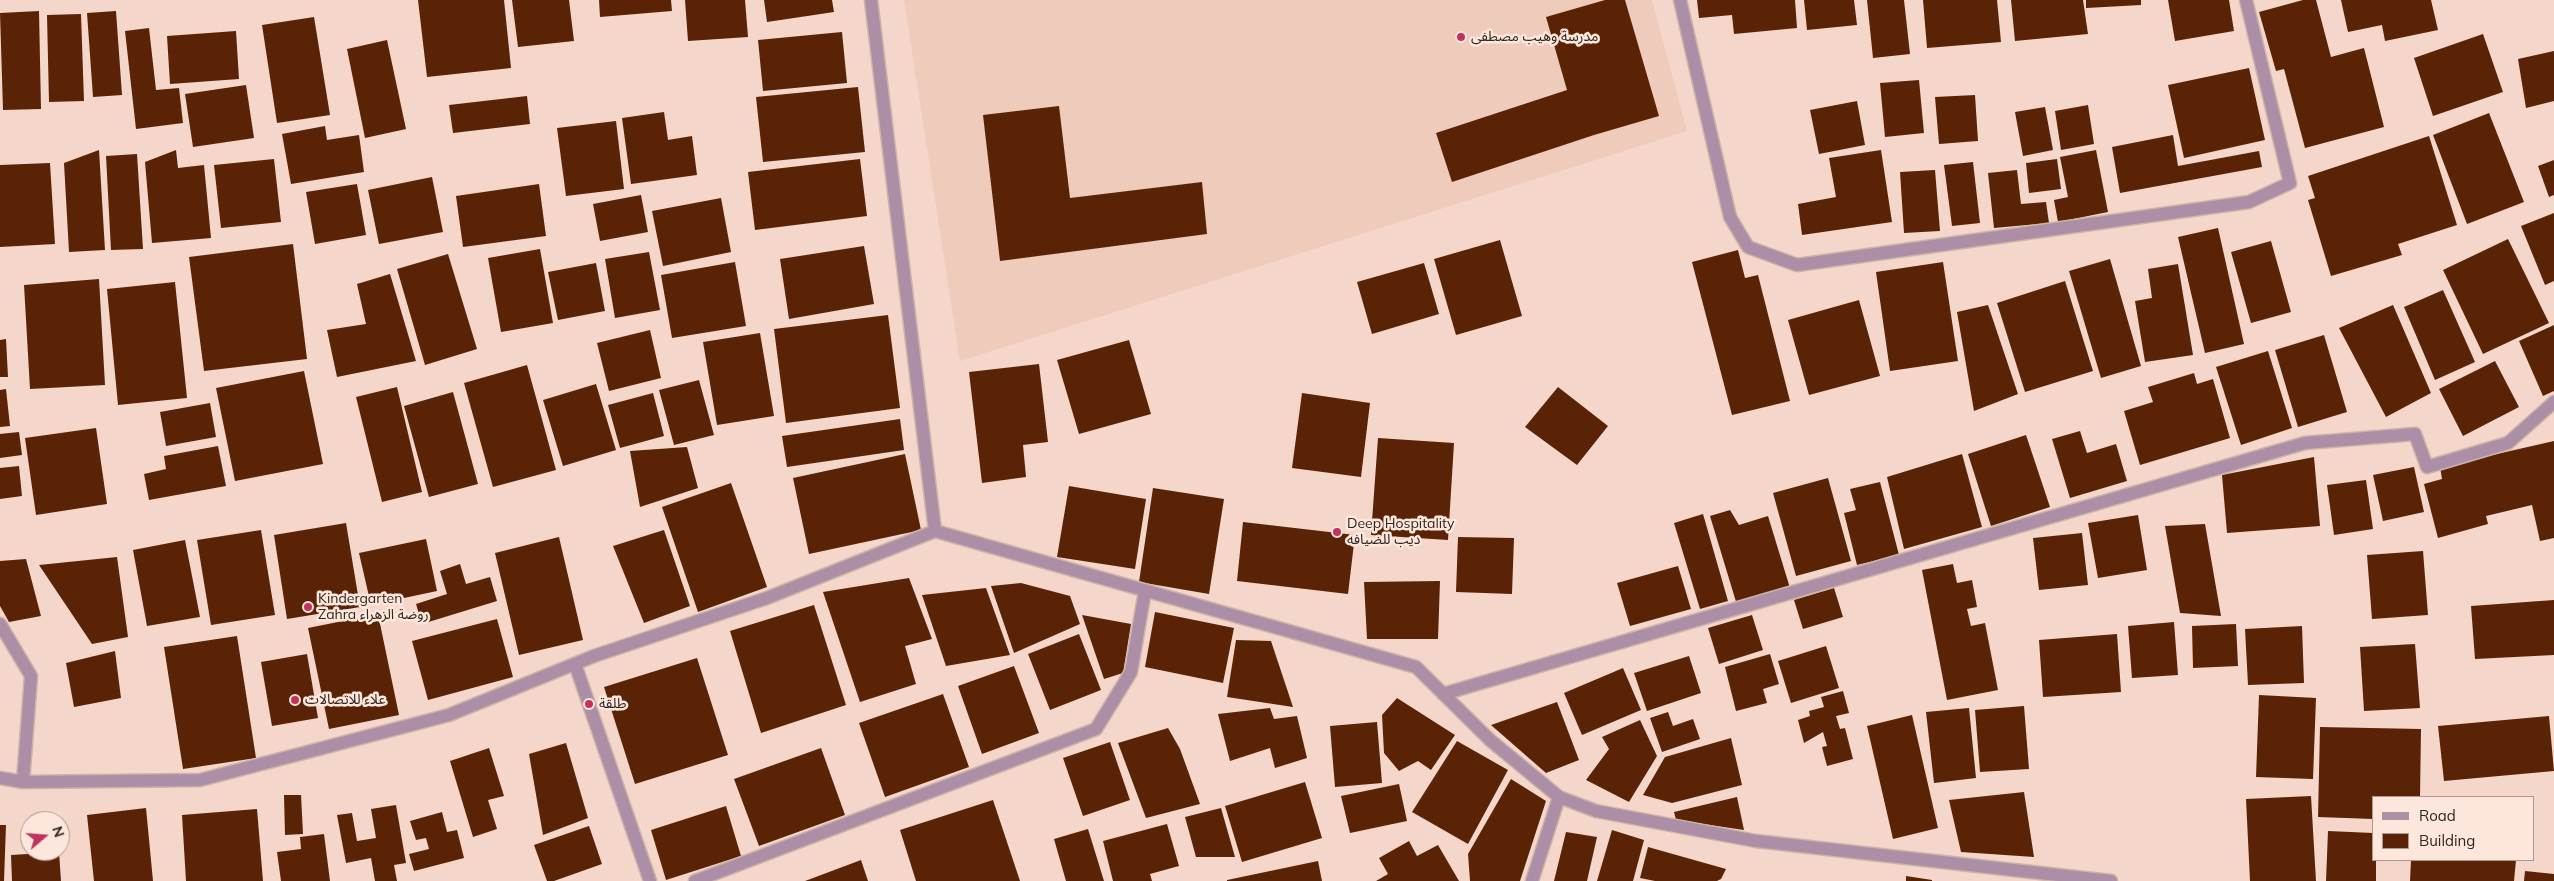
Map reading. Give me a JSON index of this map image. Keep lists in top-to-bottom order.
{
  "places": [
    "مدرسة وهيب مصطفى",
    "Deep Hospitality ديب للضيافه",
    "Kindergarten Zahra روضة الزهراء",
    "علاء للاتصالات",
    "طلقة"
  ],
  "legend": ["Road", "Building"],
  "north": "right"
}
